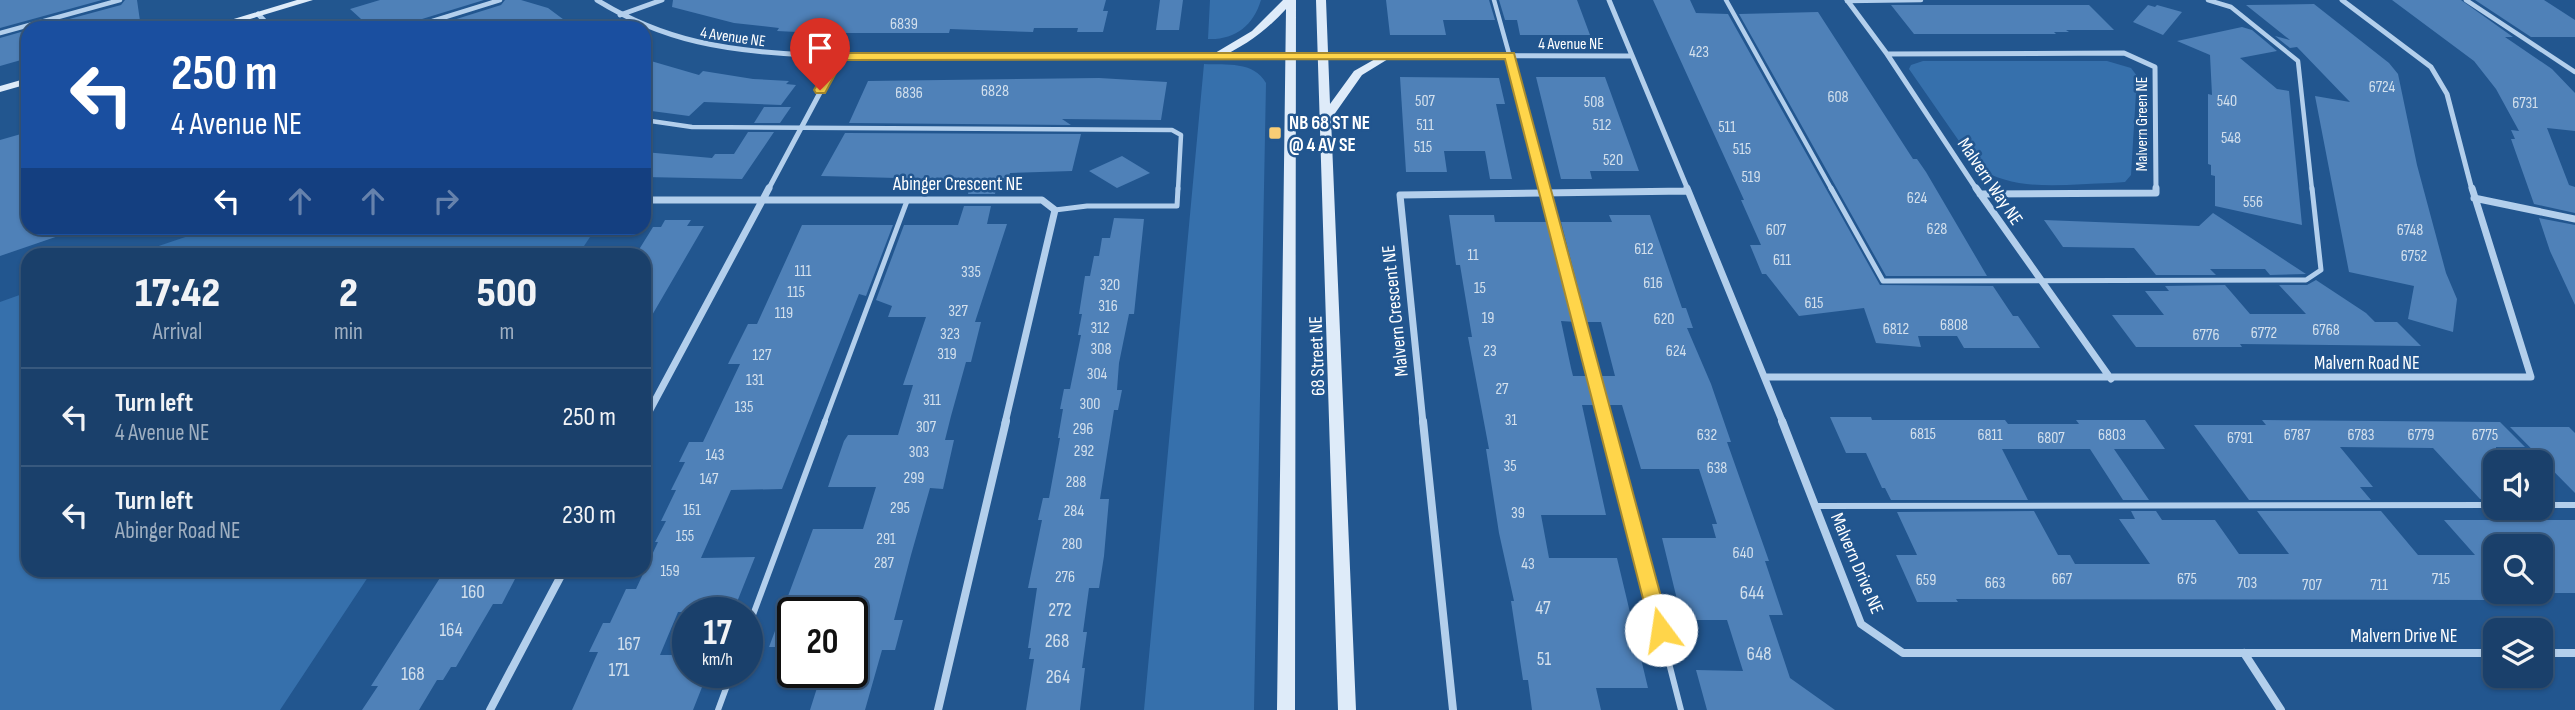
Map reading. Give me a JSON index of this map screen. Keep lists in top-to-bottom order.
{
  "streets": {
    "main road": ["68 Street NE"],
    "street": [
      "4 Avenue NE",
      "Malvern Green NE",
      "Malvern Way NE",
      "Abinger Crescent NE",
      "Malvern Crescent NE",
      "Malvern Road NE",
      "Malvern Drive NE"
    ]
  },
  "crossings": [
    ["4 Avenue NE", "68 Street NE"],
    ["4 Avenue NE", "Malvern Drive NE"],
    ["Malvern Green NE", "Malvern Way NE"],
    ["Malvern Way NE", "Malvern Road NE"],
    ["Malvern Crescent NE", "Malvern Drive NE"],
    ["Malvern Road NE", "Malvern Drive NE"]
  ],
  "places": {
    "transit": ["NB 68 ST NE @ 4 AV SE"]
  },
  "house_numbers": [
    "6839",
    "423",
    "6724",
    "6828",
    "6836",
    "608",
    "507",
    "540",
    "508",
    "6731",
    "511",
    "512",
    "511",
    "548",
    "515",
    "515",
    "520",
    "519",
    "624",
    "556",
    "628",
    "607",
    "6748",
    "612",
    "11",
    "6752",
    "611",
    "111",
    "335",
    "616",
    "320",
    "15",
    "115",
    "615",
    "316",
    "327",
    "119",
    "19",
    "620",
    "6808",
    "312",
    "6812",
    "6768",
    "6772",
    "323",
    "6776",
    "308",
    "23",
    "624",
    "319",
    "127",
    "304",
    "131",
    "27",
    "311",
    "300",
    "135",
    "31",
    "307",
    "296",
    "6815",
    "632",
    "6811",
    "6803",
    "6787",
    "6783",
    "6779",
    "6775",
    "6807",
    "6791",
    "292",
    "303",
    "143",
    "35",
    "638",
    "299",
    "147",
    "288",
    "295",
    "151",
    "284",
    "39",
    "155",
    "291",
    "280",
    "640",
    "287",
    "43",
    "159",
    "276",
    "667",
    "675",
    "715",
    "659",
    "663",
    "703",
    "707",
    "711",
    "160",
    "644",
    "47",
    "272",
    "164",
    "268",
    "167",
    "648",
    "51",
    "171",
    "168",
    "264"
  ],
  "page": {
    "turn": ["250 m", "4 Avenue NE"],
    "eta": [
      "17:42",
      "Arrival",
      "2",
      "min",
      "500",
      "m"
    ],
    "list": [
      {
        "name": "Turn left",
        "note": "4 Avenue NE",
        "value": "250 m"
      },
      {
        "name": "Turn left",
        "note": "Abinger Road NE",
        "value": "230 m"
      }
    ],
    "speed": "17 km/h",
    "limit": "20"
  }
}
